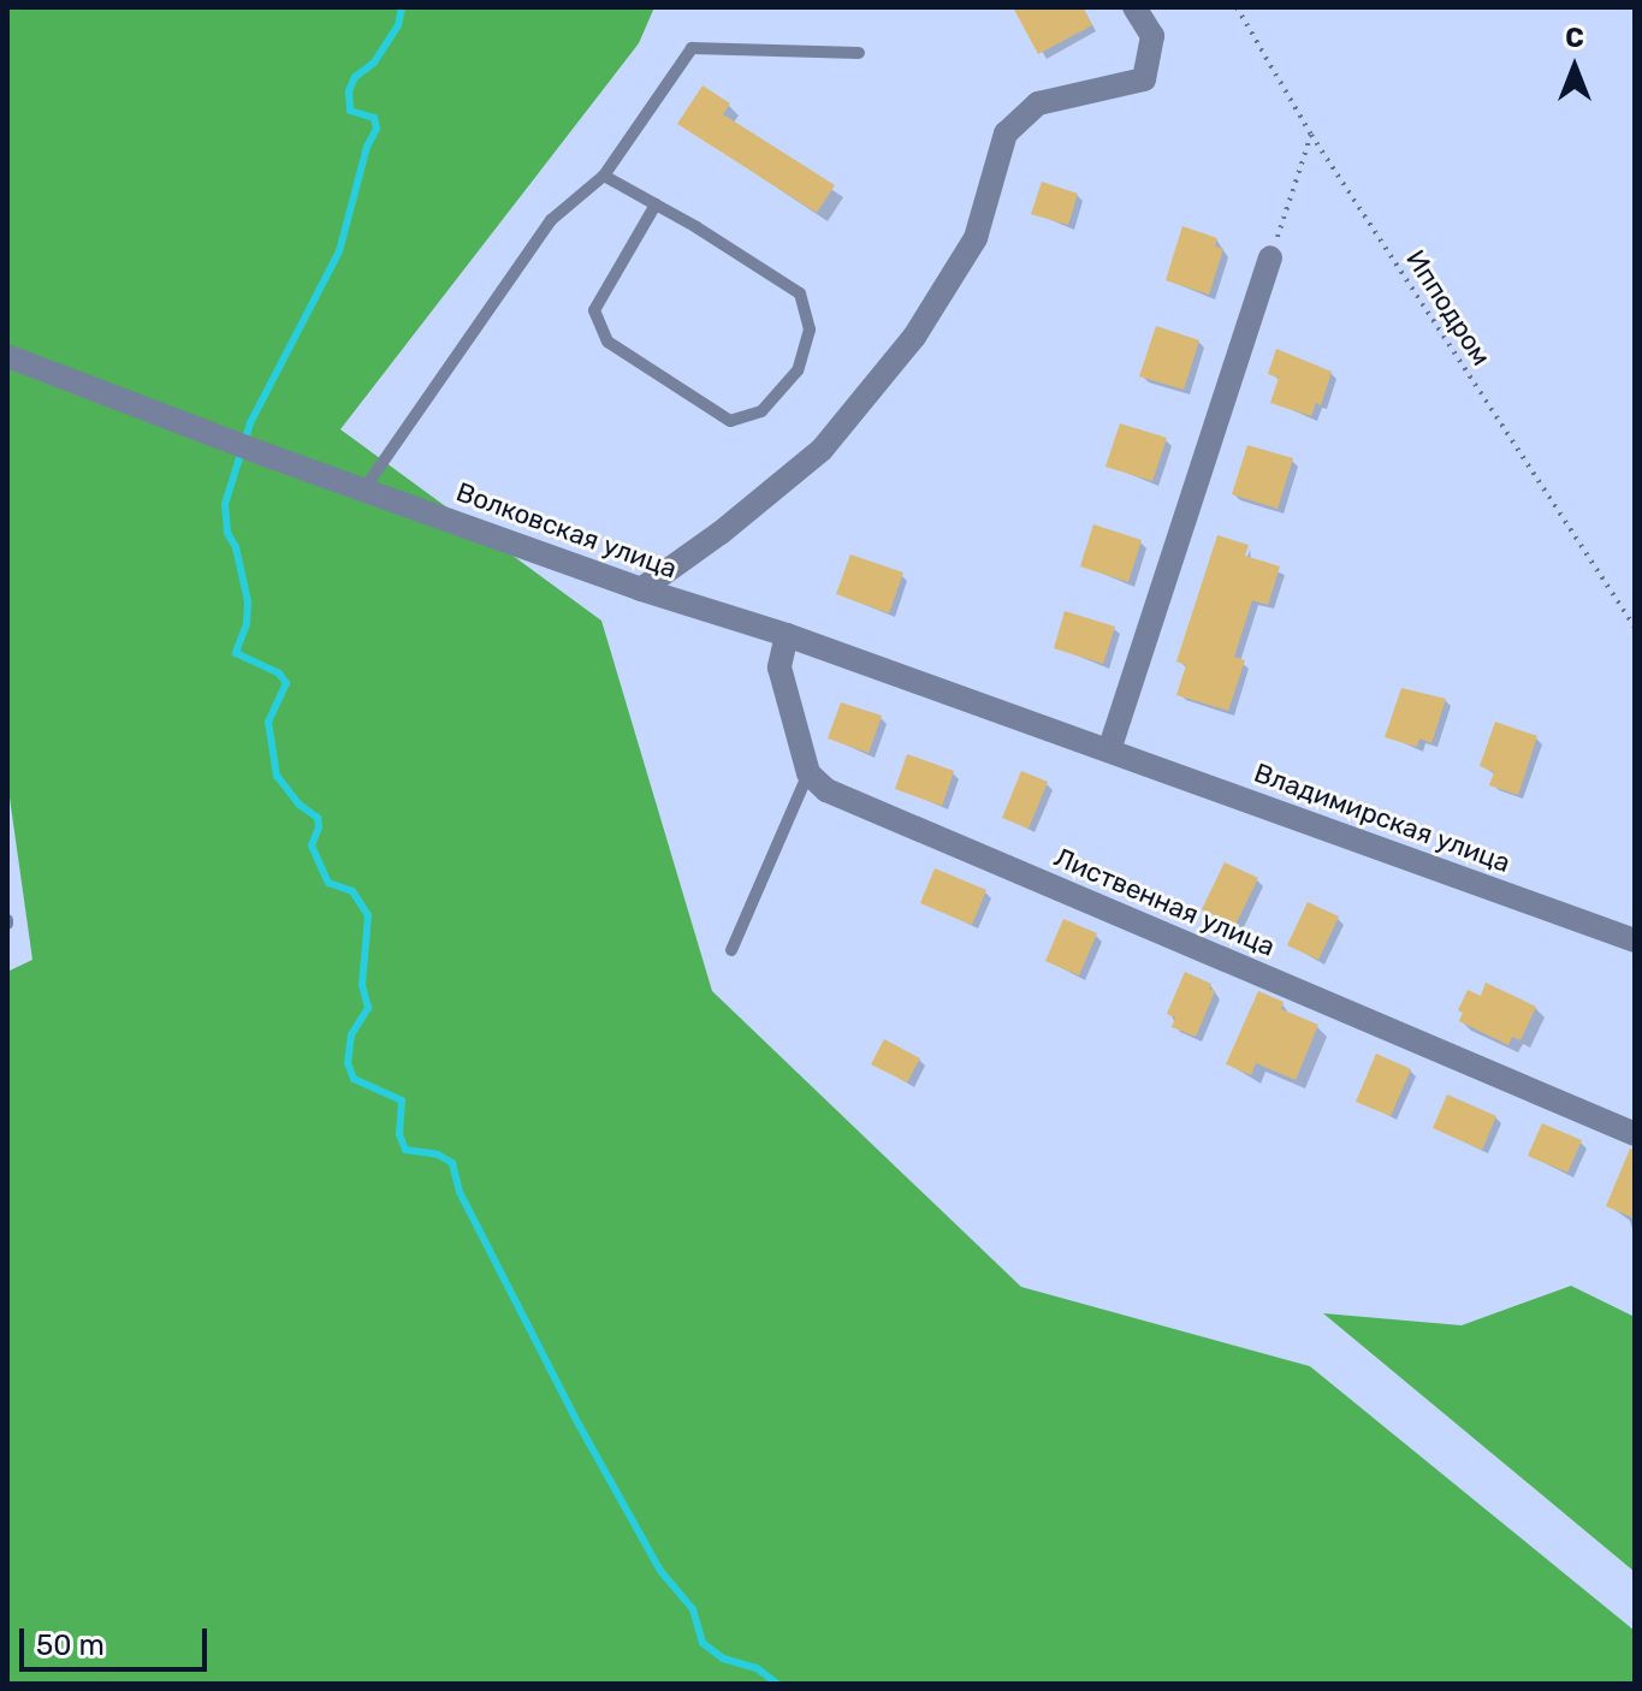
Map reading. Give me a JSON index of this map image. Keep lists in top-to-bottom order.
{
  "streets": {
    "street": ["Волковская улица", "Владимирская улица", "Лиственная улица"],
    "path": ["Ипподром"]
  },
  "crossings": [
    ["Волковская улица", "Владимирская улица"]
  ],
  "scale_bar": "50 m",
  "north": "top"
}
